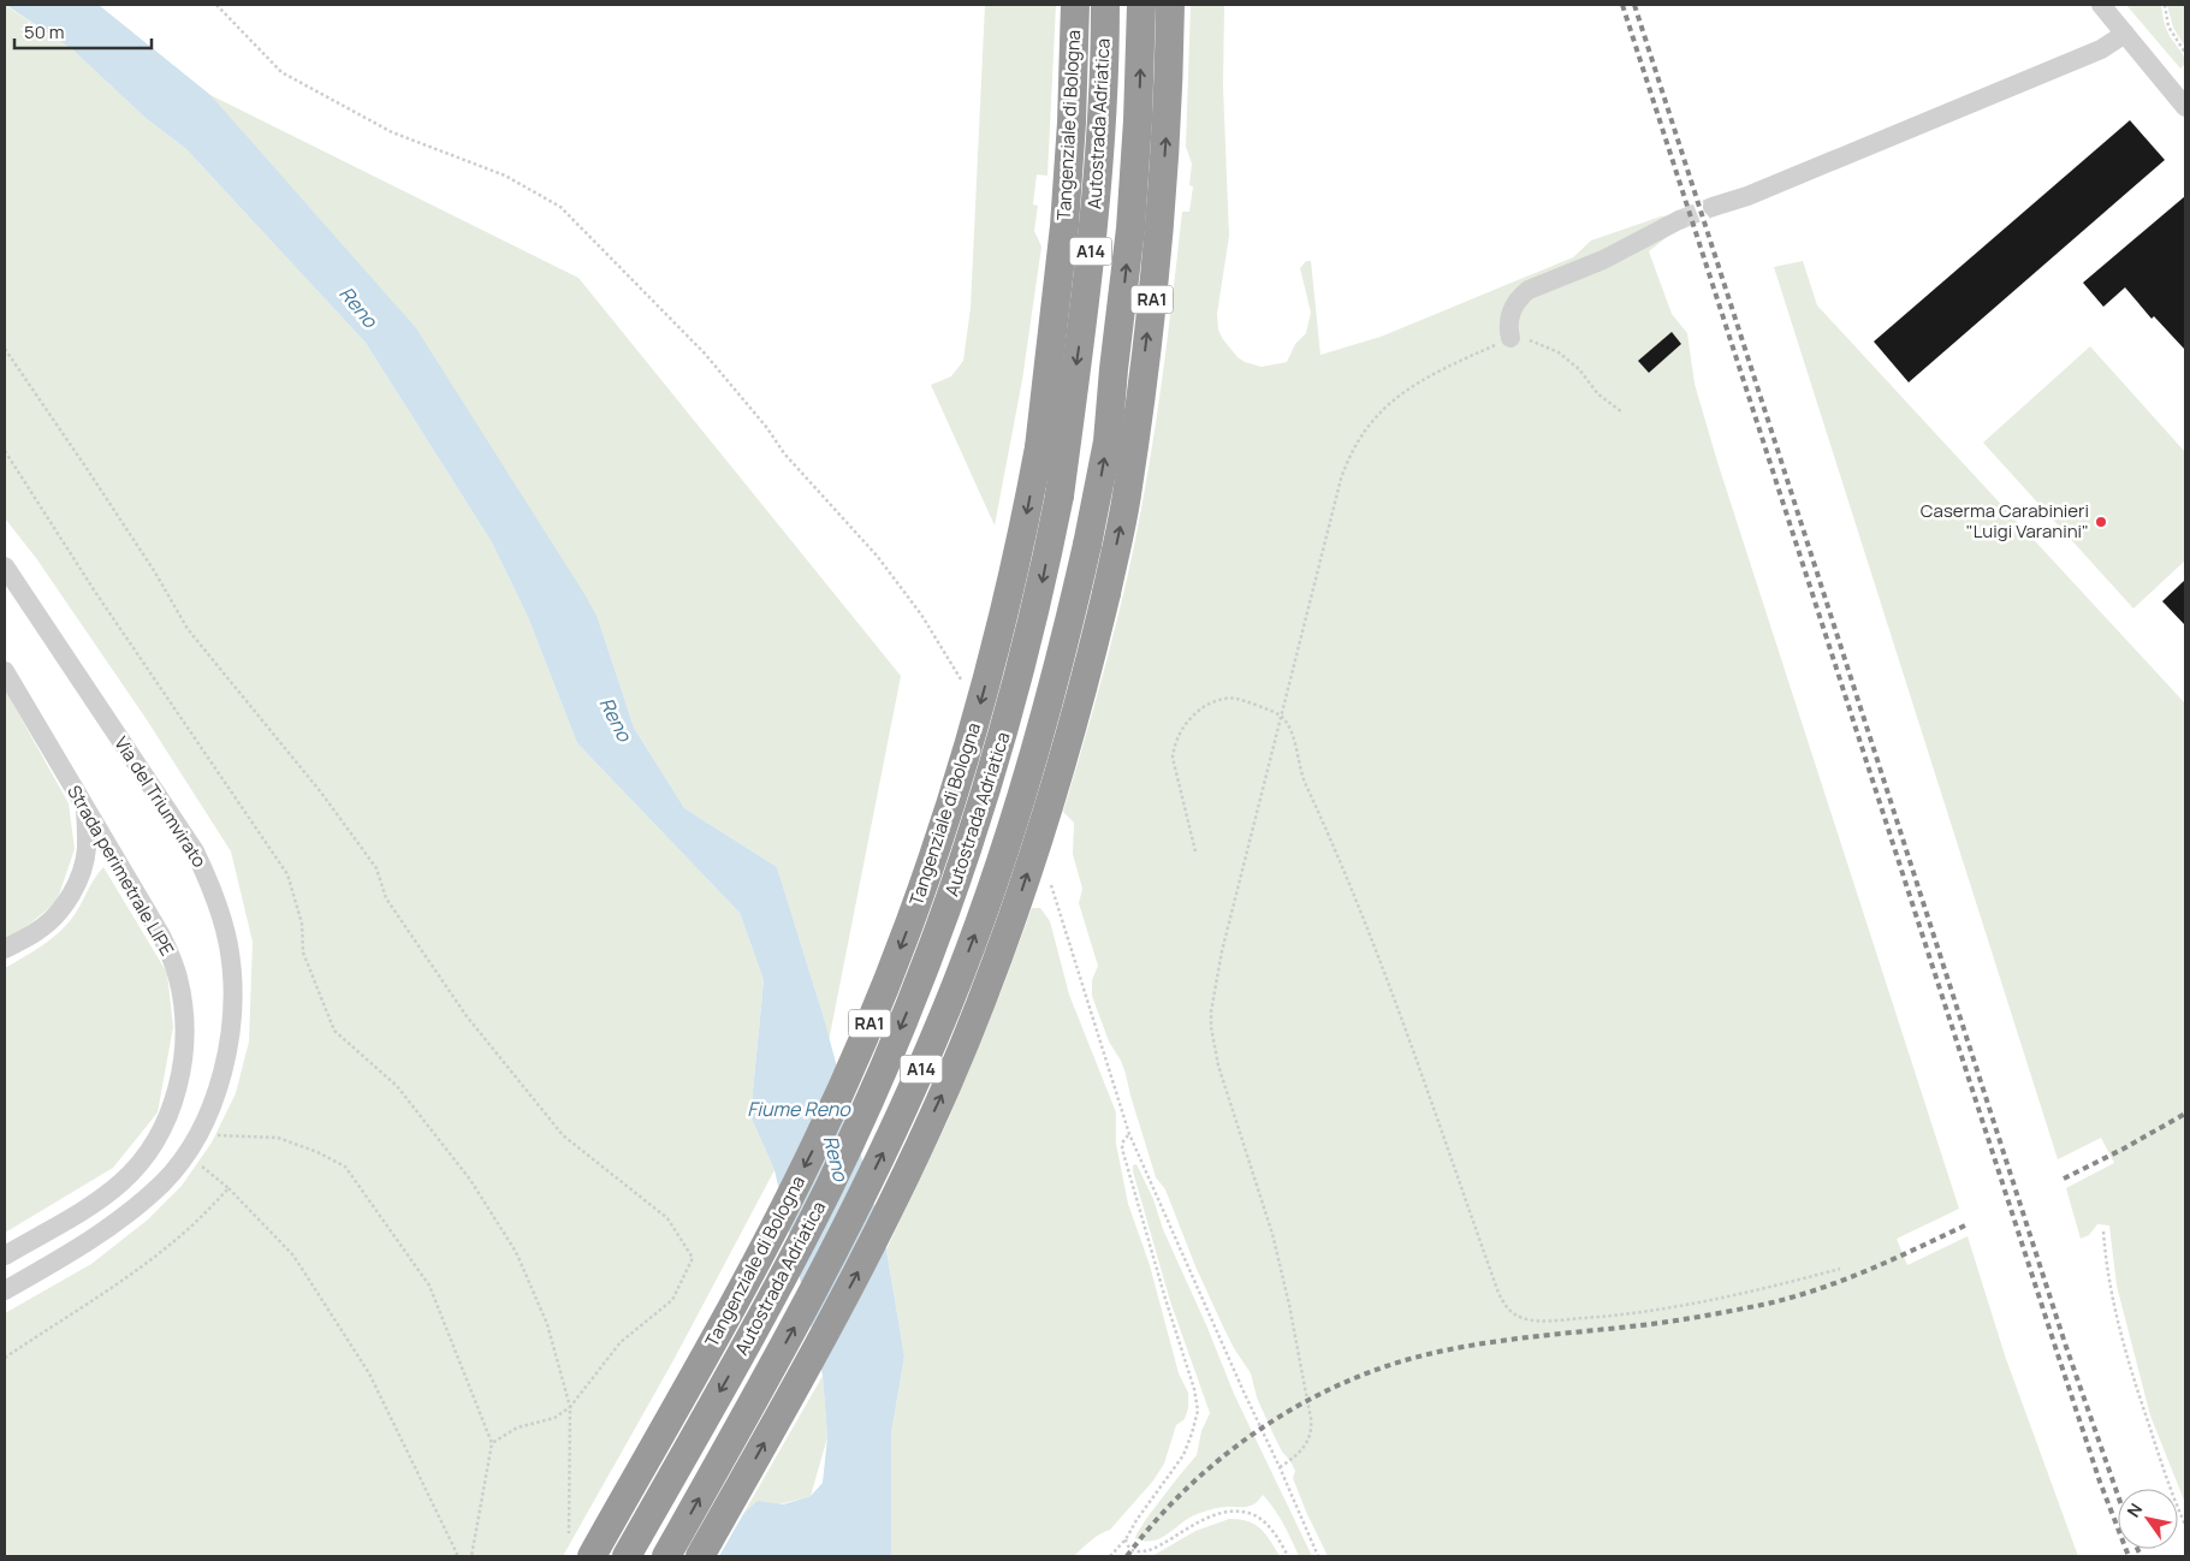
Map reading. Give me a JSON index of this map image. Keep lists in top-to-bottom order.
{
  "streets": {
    "highway": [
      "Autostrada Adriatica",
      "Tangenziale di Bologna",
      "A14",
      "RA1"
    ],
    "street": ["Via del Triumvirato", "Strada perimetrale LIPE"]
  },
  "water": ["Reno", "Fiume Reno"],
  "places": ["Caserma Carabinieri \"Luigi Varanini\""],
  "scale_bar": "50 m",
  "north": "top left"
}
